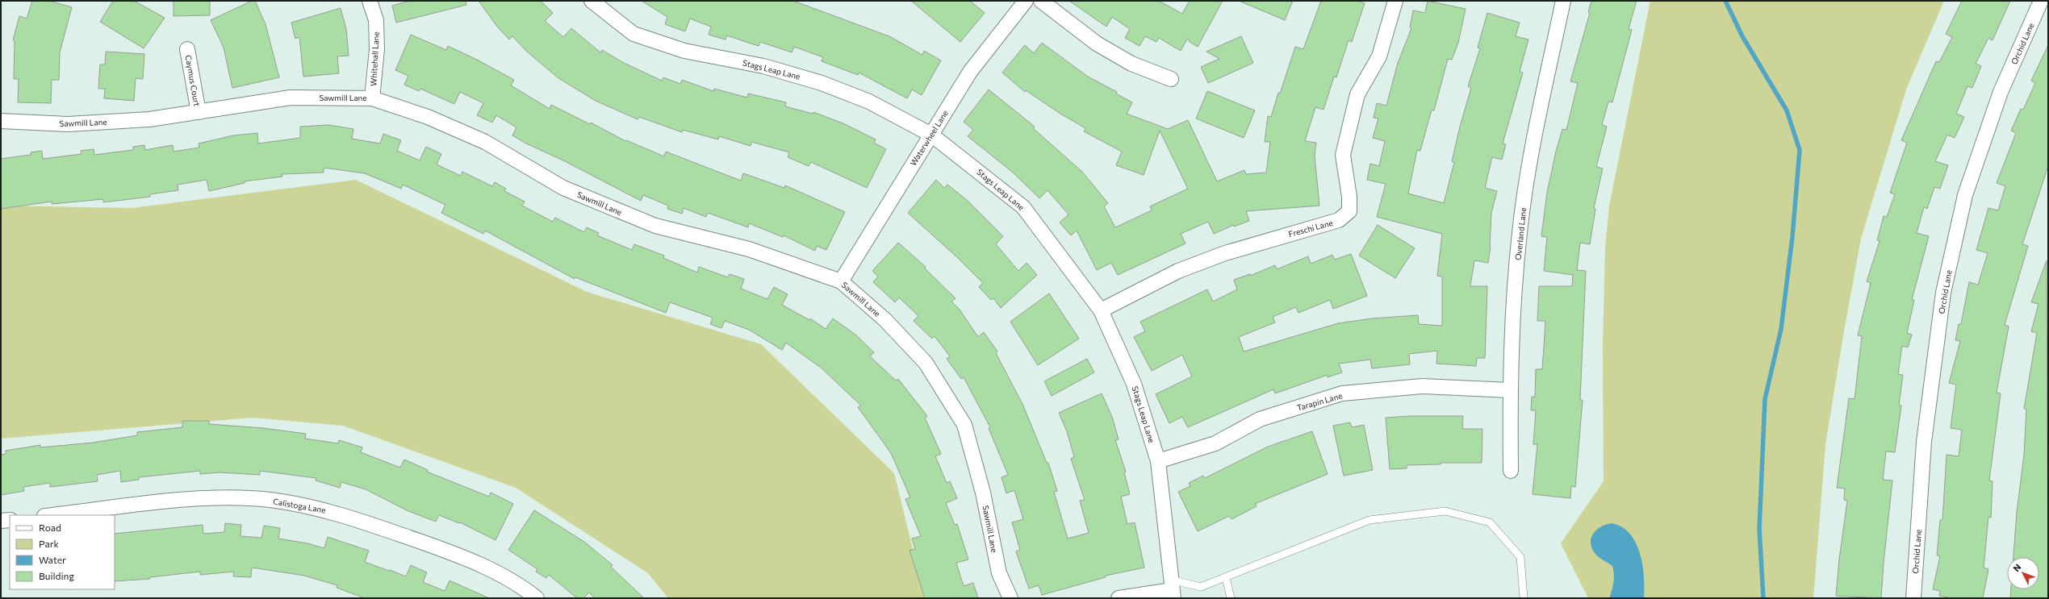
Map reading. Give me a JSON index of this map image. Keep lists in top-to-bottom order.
{
  "streets": {
    "street": [
      "Orchid Lane",
      "Whitehall Lane",
      "Stags Leap Lane",
      "Caymus Court",
      "Sawmill Lane",
      "Waterwheel Lane",
      "Freschi Lane",
      "Overland Lane",
      "Tarapin Lane",
      "Calistoga Lane"
    ]
  },
  "crossings": [
    ["Whitehall Lane", "Sawmill Lane"],
    ["Stags Leap Lane", "Waterwheel Lane"],
    ["Stags Leap Lane", "Freschi Lane"],
    ["Stags Leap Lane", "Tarapin Lane"],
    ["Caymus Court", "Sawmill Lane"],
    ["Sawmill Lane", "Waterwheel Lane"],
    ["Overland Lane", "Tarapin Lane"]
  ],
  "legend": [
    "Road",
    "Park",
    "Water",
    "Building"
  ],
  "north": "top left"
}
